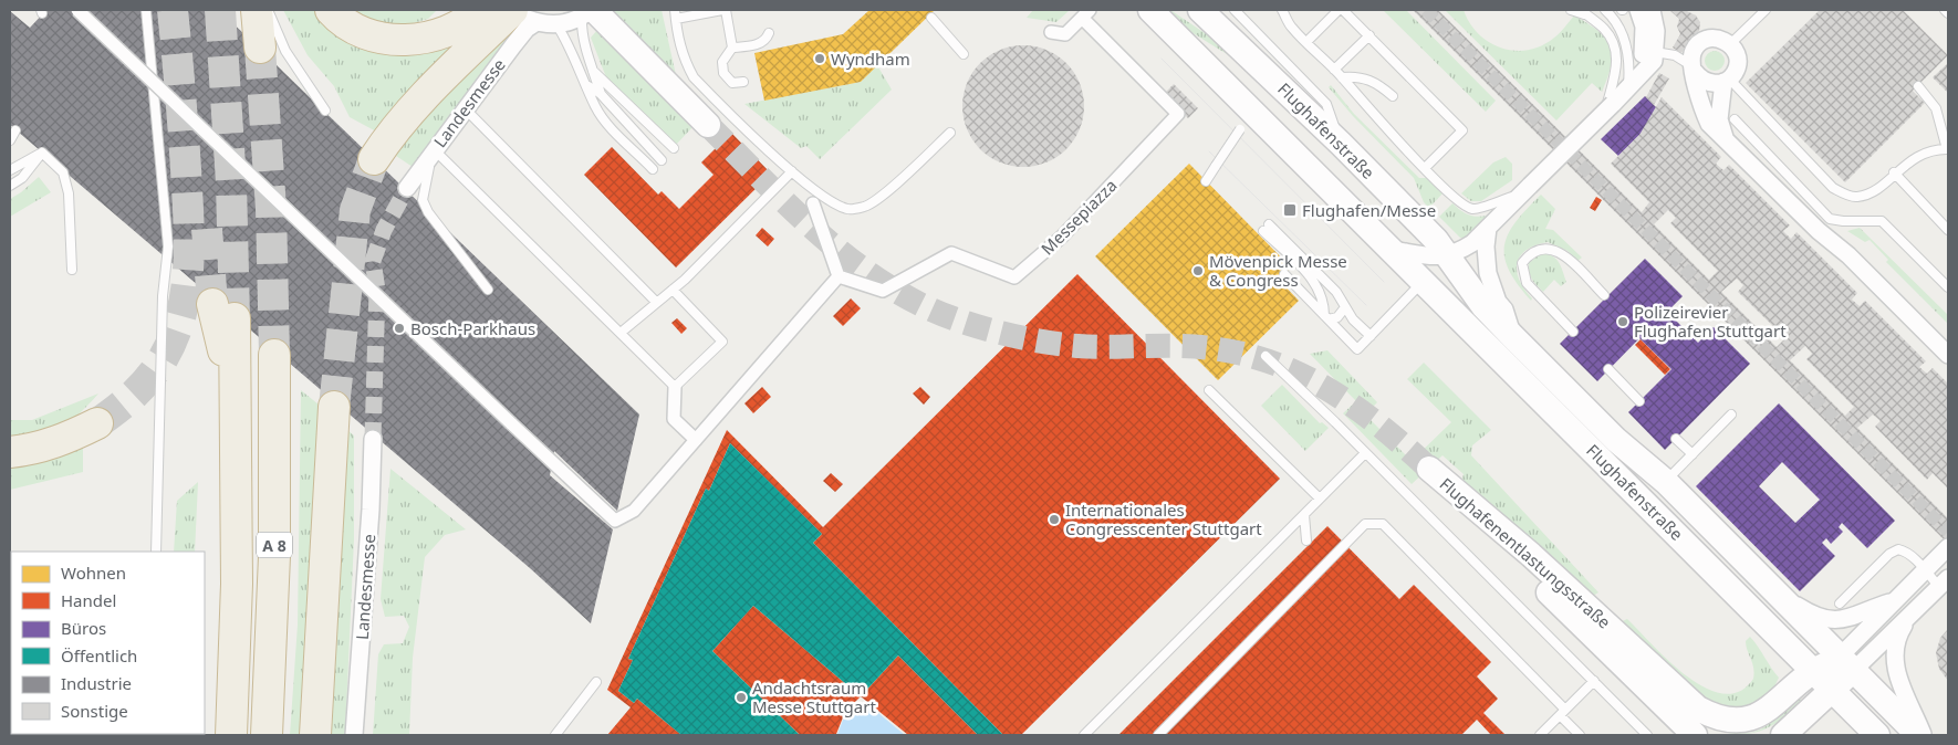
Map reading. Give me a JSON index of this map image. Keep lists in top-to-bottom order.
{
  "streets": {
    "highway": ["A 8"],
    "main road": ["Flughafenstraße", "Flughafenentlastungsstraße"],
    "street": ["Landesmesse", "Messepiazza"]
  },
  "crossings": [
    ["Flughafenstraße", "Flughafenentlastungsstraße"]
  ],
  "places": {
    "other": [
      "Wyndham",
      "Mövenpick Messe & Congress",
      "Polizeirevier Flughafen Stuttgart",
      "Bosch-Parkhaus",
      "Internationales Congresscenter Stuttgart",
      "Andachtsraum Messe Stuttgart"
    ],
    "transit": ["Flughafen/Messe"]
  },
  "legend": [
    "Wohnen",
    "Handel",
    "Büros",
    "Öffentlich",
    "Industrie",
    "Sonstige"
  ]
}
